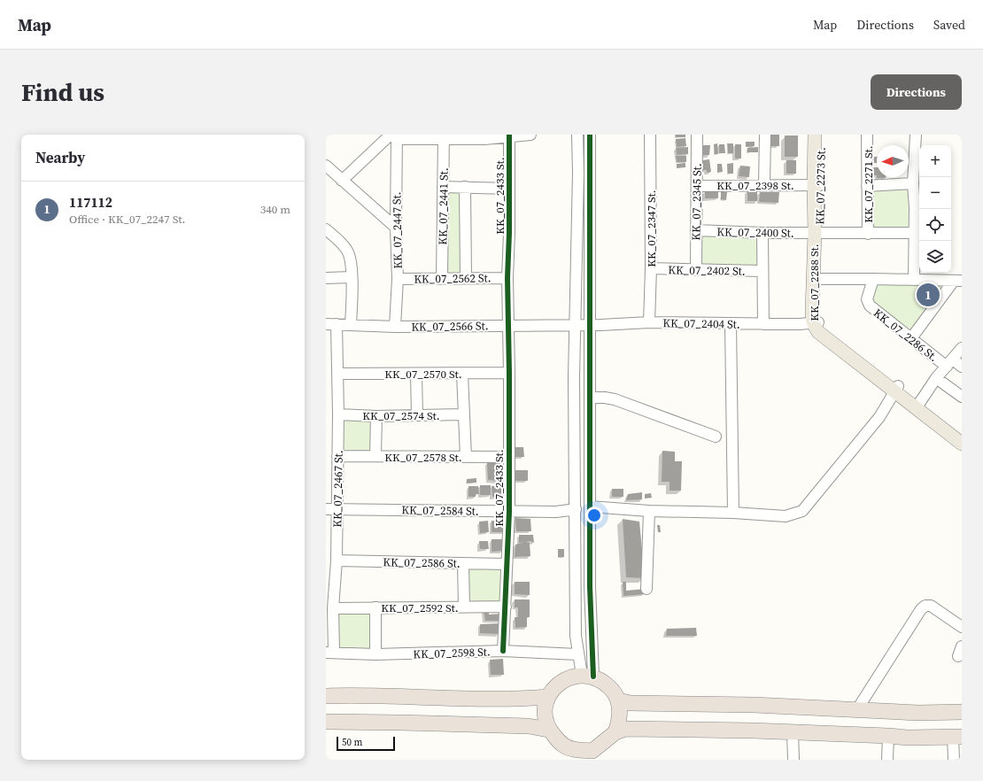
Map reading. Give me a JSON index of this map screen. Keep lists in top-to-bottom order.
{
  "streets": {
    "main road": ["KK_07_2273 St.", "KK_07_2288 St."],
    "street": [
      "KK_07_2271 St.",
      "KK_07_2398 St.",
      "KK_07_2433 St.",
      "KK_07_2345 St.",
      "KK_07_2441 St.",
      "KK_07_2347 St.",
      "KK_07_2447 St.",
      "KK_07_2400 St.",
      "KK_07_2402 St.",
      "KK_07_2562 St.",
      "KK_07_2404 St.",
      "KK_07_2566 St.",
      "KK_07_2286 St.",
      "KK_07_2570 St.",
      "KK_07_2574 St.",
      "KK_07_2578 St.",
      "KK_07_2467 St.",
      "KK_07_2584 St.",
      "KK_07_2586 St.",
      "KK_07_2592 St.",
      "KK_07_2598 St."
    ]
  },
  "crossings": [
    ["KK_07_2271 St.", "KK_07_2400 St."],
    ["KK_07_2398 St.", "KK_07_2273 St."],
    ["KK_07_2398 St.", "KK_07_2345 St."],
    ["KK_07_2273 St.", "KK_07_2400 St."],
    ["KK_07_2273 St.", "KK_07_2288 St."],
    ["KK_07_2273 St.", "KK_07_2404 St."],
    ["KK_07_2433 St.", "KK_07_2562 St."],
    ["KK_07_2433 St.", "KK_07_2566 St."],
    ["KK_07_2433 St.", "KK_07_2570 St."],
    ["KK_07_2433 St.", "KK_07_2578 St."],
    ["KK_07_2433 St.", "KK_07_2584 St."],
    ["KK_07_2433 St.", "KK_07_2586 St."],
    ["KK_07_2433 St.", "KK_07_2592 St."],
    ["KK_07_2433 St.", "KK_07_2598 St."],
    ["KK_07_2345 St.", "KK_07_2400 St."],
    ["KK_07_2345 St.", "KK_07_2402 St."],
    ["KK_07_2441 St.", "KK_07_2562 St."],
    ["KK_07_2347 St.", "KK_07_2402 St."],
    ["KK_07_2347 St.", "KK_07_2404 St."],
    ["KK_07_2447 St.", "KK_07_2562 St."],
    ["KK_07_2447 St.", "KK_07_2566 St."],
    ["KK_07_2288 St.", "KK_07_2404 St."],
    ["KK_07_2404 St.", "KK_07_2566 St."],
    ["KK_07_2566 St.", "KK_07_2467 St."],
    ["KK_07_2570 St.", "KK_07_2467 St."],
    ["KK_07_2574 St.", "KK_07_2467 St."],
    ["KK_07_2578 St.", "KK_07_2467 St."],
    ["KK_07_2467 St.", "KK_07_2584 St."],
    ["KK_07_2467 St.", "KK_07_2586 St."],
    ["KK_07_2467 St.", "KK_07_2592 St."],
    ["KK_07_2467 St.", "KK_07_2598 St."]
  ],
  "scale_bar": "50 m",
  "north": "left",
  "page": {
    "header": "Map",
    "nav": ["Map", "Directions", "Saved"],
    "buttons": "Directions",
    "title": "Find us",
    "heading": "Nearby",
    "map_buttons": ["+", "−"],
    "list": [
      {
        "mark": "1",
        "name": "117112",
        "note": "Office · KK_07_2247 St.",
        "value": "340 m"
      }
    ],
    "pins": "1",
    "scale": "50 m"
  }
}
